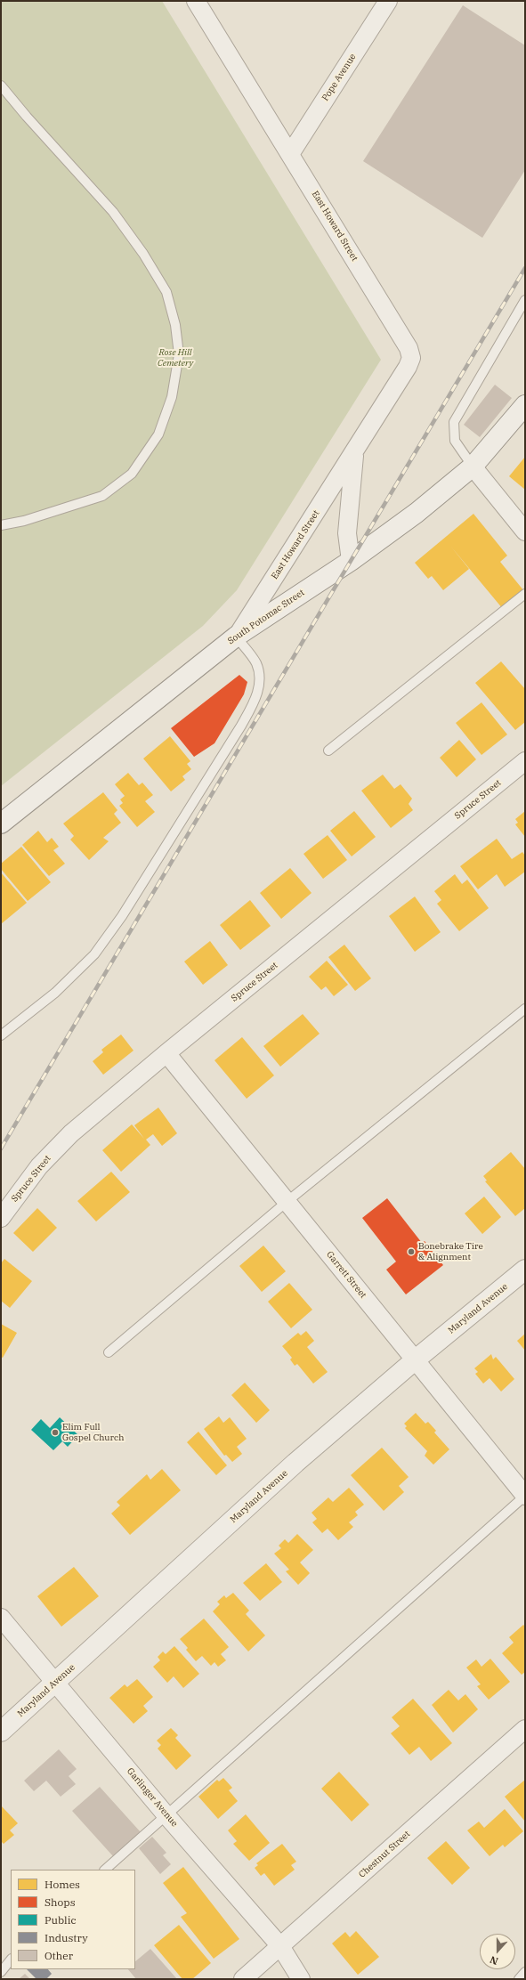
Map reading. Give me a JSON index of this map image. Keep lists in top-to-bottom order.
{
  "streets": {
    "street": [
      "Pope Avenue",
      "East Howard Street",
      "South Potomac Street",
      "Spruce Street",
      "Garrett Street",
      "Maryland Avenue",
      "Garlinger Avenue",
      "Chestnut Street"
    ]
  },
  "crossings": [
    ["Pope Avenue", "East Howard Street"],
    ["East Howard Street", "South Potomac Street"],
    ["Spruce Street", "Garrett Street"],
    ["Garrett Street", "Maryland Avenue"],
    ["Maryland Avenue", "Garlinger Avenue"],
    ["Garlinger Avenue", "Chestnut Street"]
  ],
  "parks": ["Rose Hill Cemetery"],
  "places": ["Bonebrake Tire & Alignment", "Elim Full Gospel Church"],
  "legend": [
    "Homes",
    "Shops",
    "Public",
    "Industry",
    "Other"
  ],
  "north": "bottom"
}
